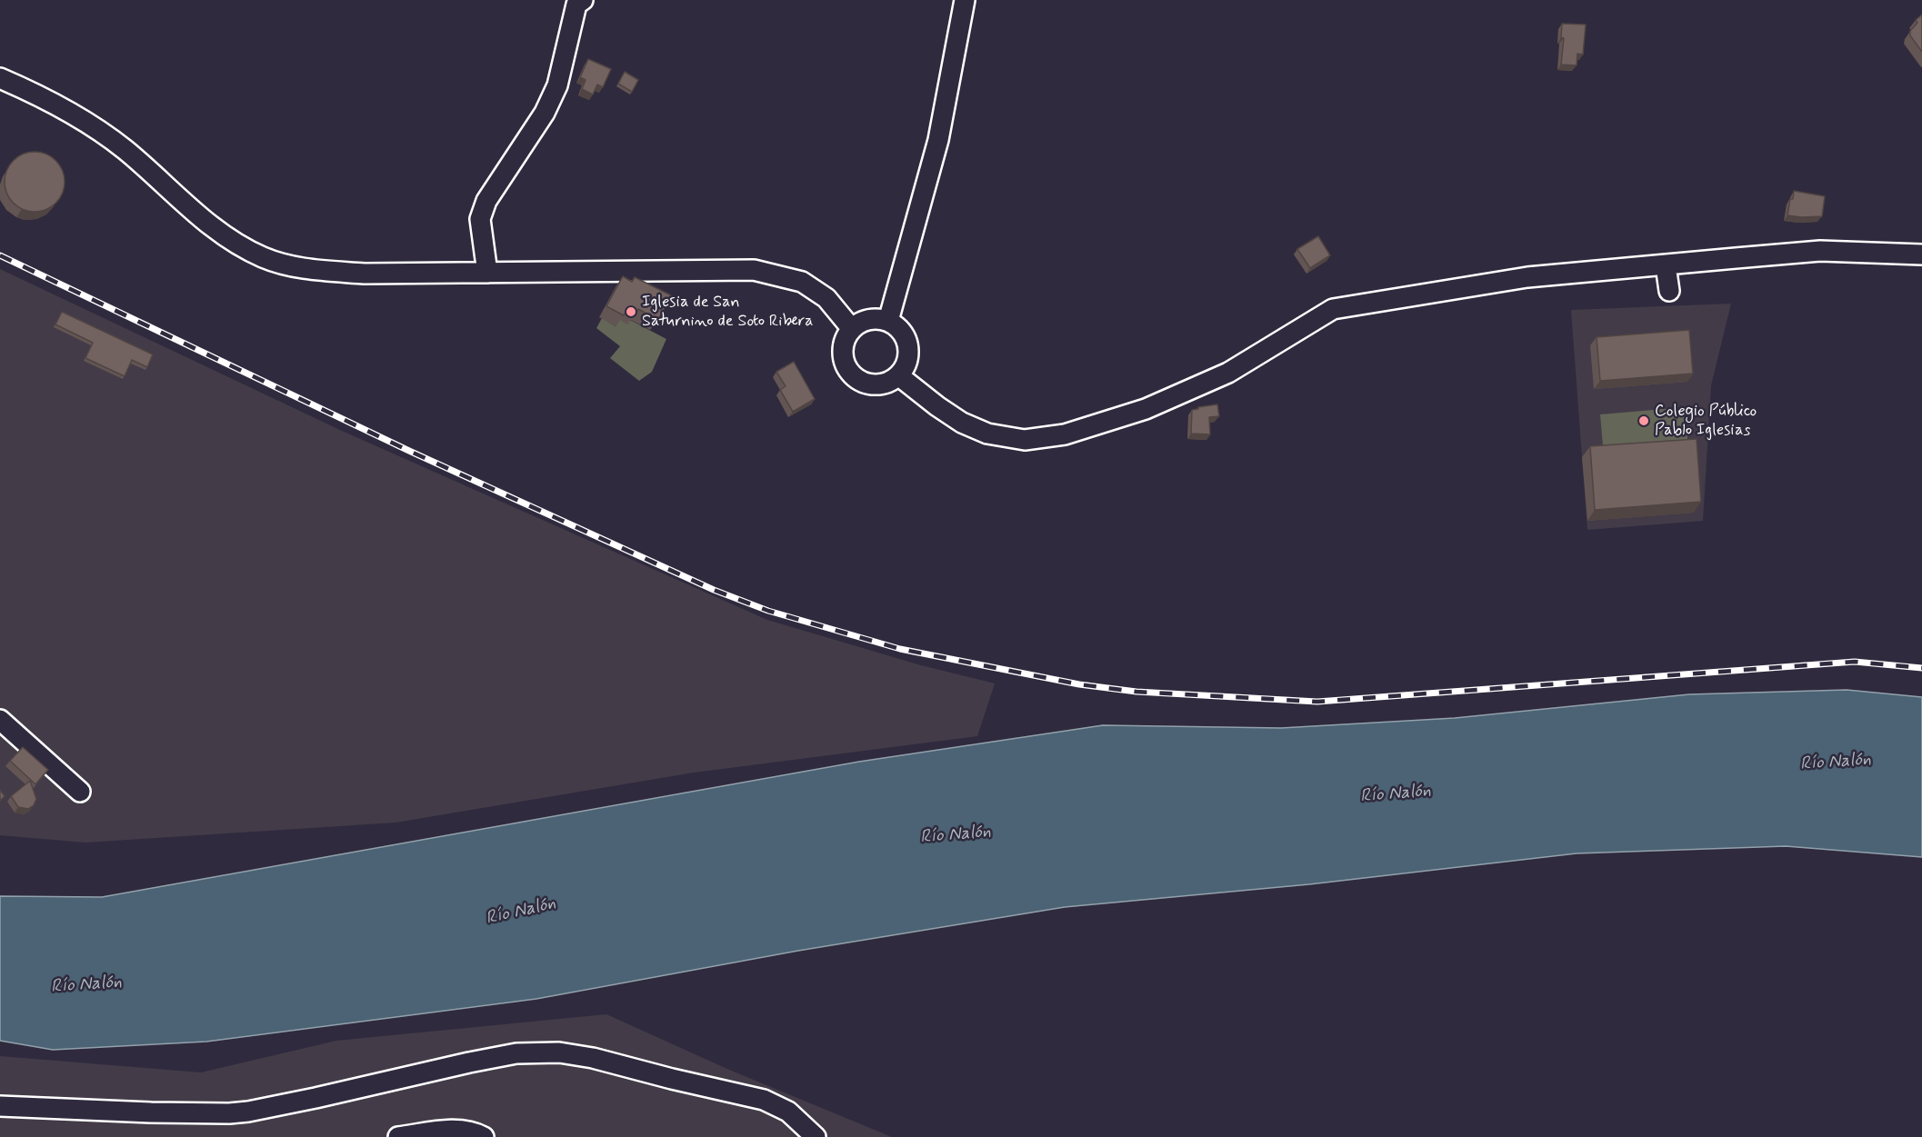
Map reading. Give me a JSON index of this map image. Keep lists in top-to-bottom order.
{
  "water": ["Río Nalón"],
  "places": ["Iglesia de San Saturnino de Soto Ribera", "Colegio Público Pablo Iglesias"]
}
